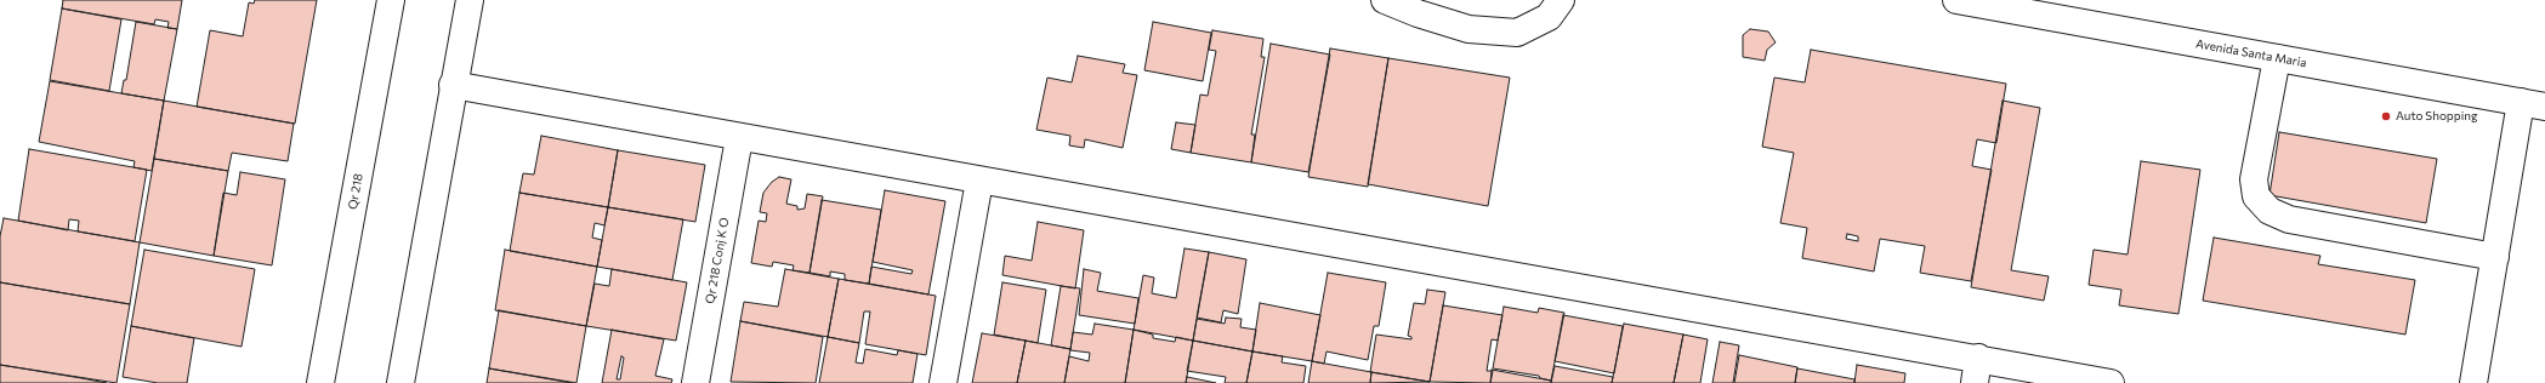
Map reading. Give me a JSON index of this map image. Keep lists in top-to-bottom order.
{
  "streets": {
    "street": ["Avenida Santa Maria", "Qr 218", "Qr 218 Conj K O"]
  },
  "places": ["Auto Shopping"]
}
